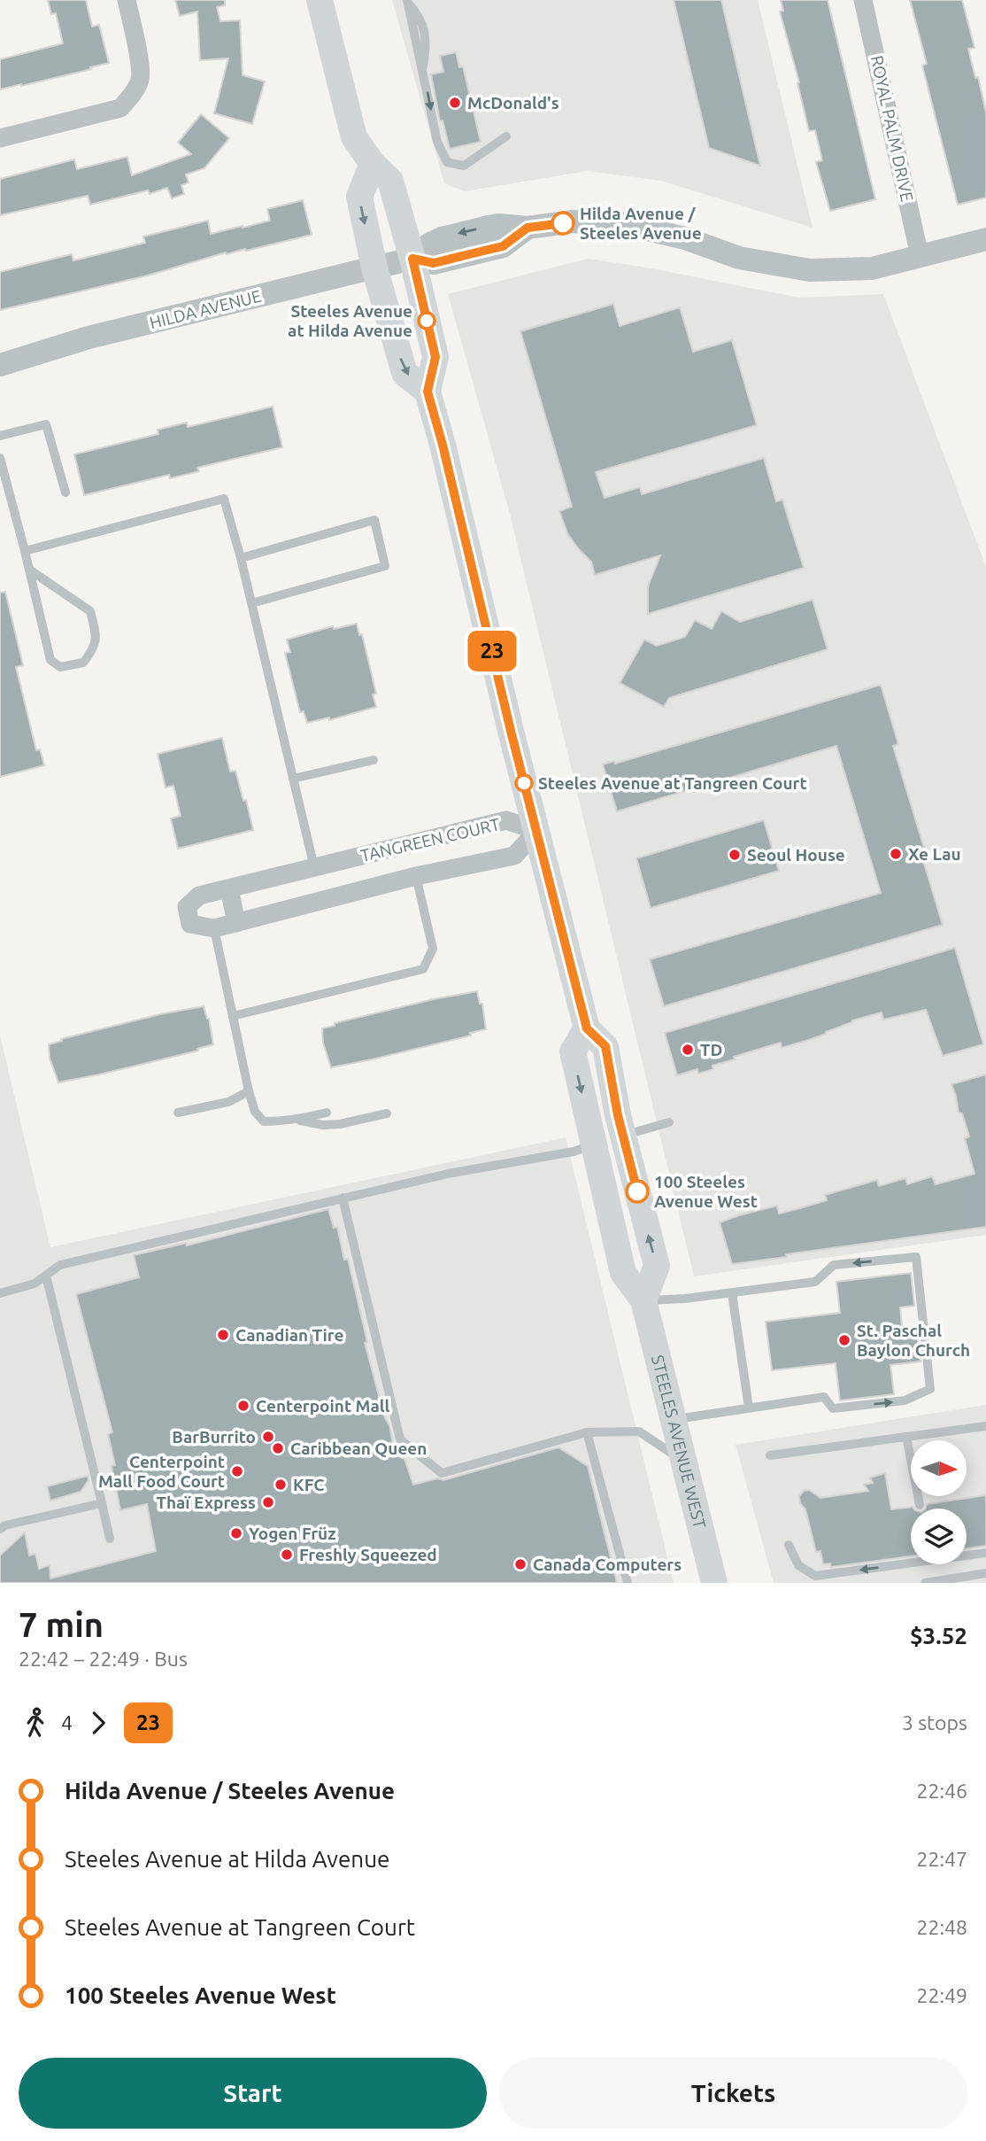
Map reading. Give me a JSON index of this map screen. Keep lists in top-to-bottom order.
{
  "streets": {
    "main road": ["STEELES AVENUE WEST"],
    "street": ["ROYAL PALM DRIVE", "HILDA AVENUE", "TANGREEN COURT"]
  },
  "crossings": [
    ["ROYAL PALM DRIVE", "HILDA AVENUE"]
  ],
  "places": [
    "McDonald's",
    "Hilda Avenue / Steeles Avenue",
    "Steeles Avenue at Hilda Avenue",
    "Steeles Avenue at Tangreen Court",
    "Xe Lau",
    "Seoul House",
    "TD",
    "100 Steeles Avenue West",
    "Canadian Tire",
    "St. Paschal Baylon Church",
    "Centerpoint Mall",
    "BarBurrito",
    "Caribbean Queen",
    "Centerpoint Mall Food Court",
    "KFC",
    "Thaï Express",
    "Yogen Früz",
    "Freshly Squeezed",
    "Canada Computers"
  ],
  "lines": ["bus line 23"],
  "north": "right",
  "page": {
    "on_map": "23",
    "heading": ["7 min", "22:42 – 22:49 · Bus", "$3.52"],
    "legs": ["4", "23", "3 stops"],
    "list": [
      {
        "name": "Hilda Avenue / Steeles Avenue",
        "value": "22:46"
      },
      {
        "name": "Steeles Avenue at Hilda Avenue",
        "value": "22:47"
      },
      {
        "name": "Steeles Avenue at Tangreen Court",
        "value": "22:48"
      },
      {
        "name": "100 Steeles Avenue West",
        "value": "22:49"
      }
    ],
    "buttons": ["Start", "Tickets"]
  }
}
